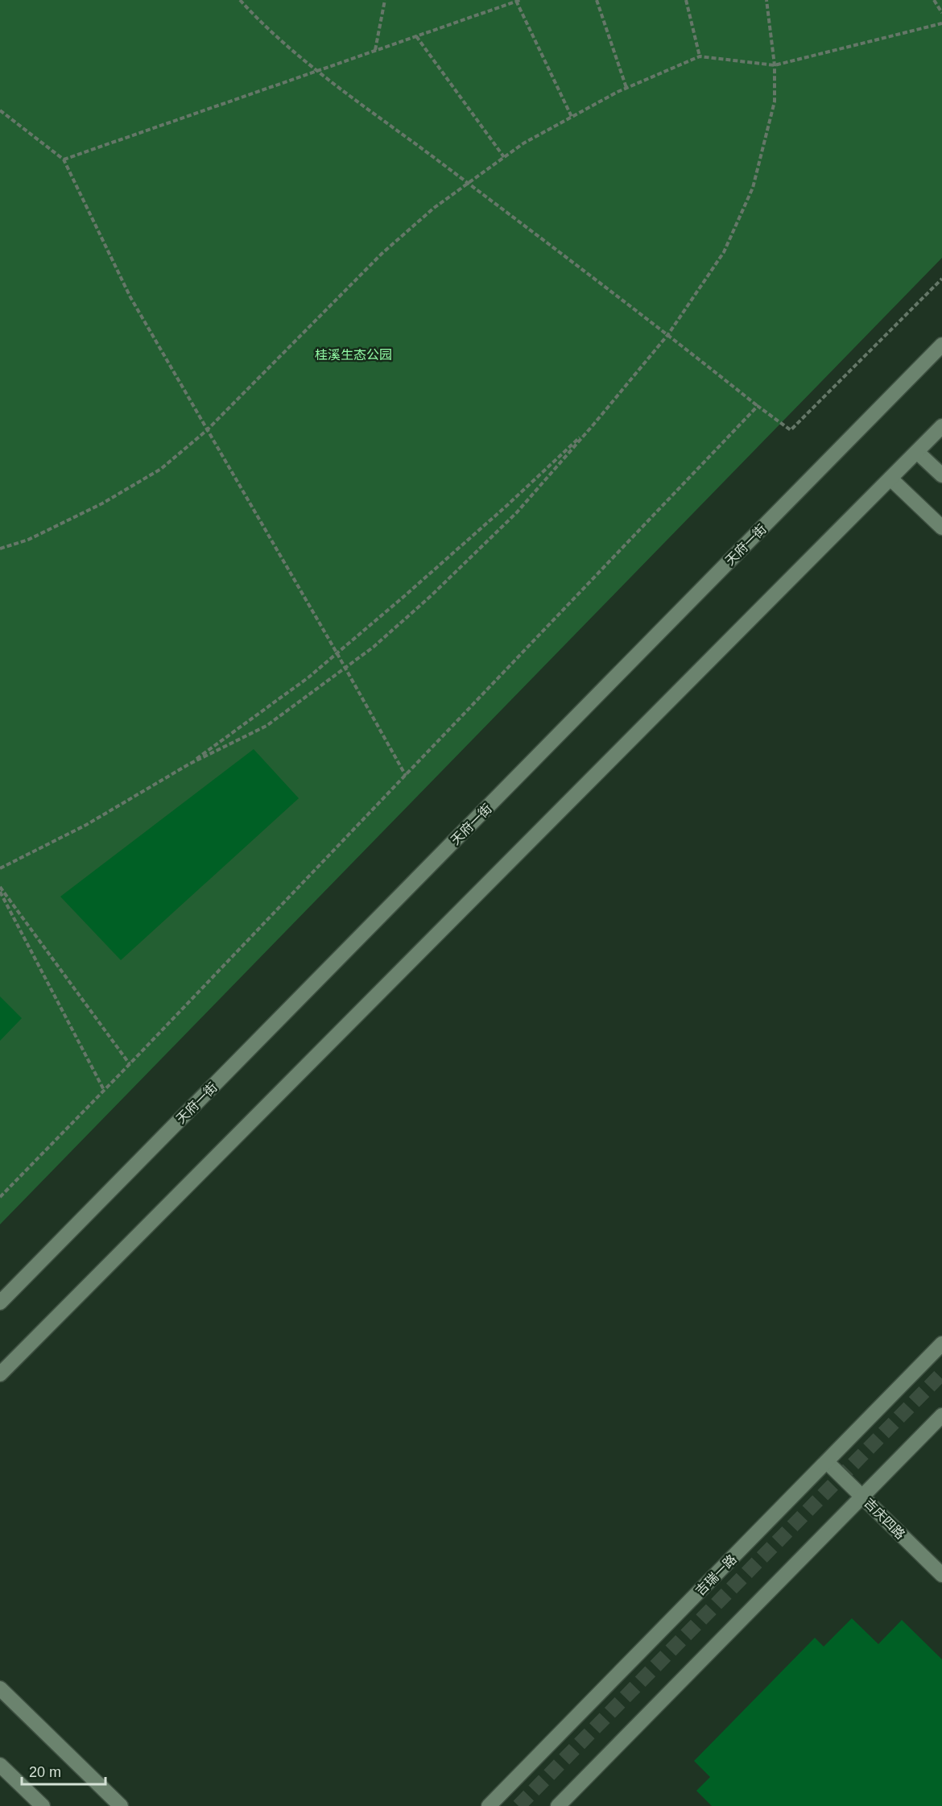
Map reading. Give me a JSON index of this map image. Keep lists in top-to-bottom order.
{
  "streets": {
    "main road": ["天府一街", "吉庆四路", "吉瑞一路"]
  },
  "crossings": [
    ["吉庆四路", "吉瑞一路"]
  ],
  "parks": ["桂溪生态公园"],
  "scale_bar": "20 m"
}
